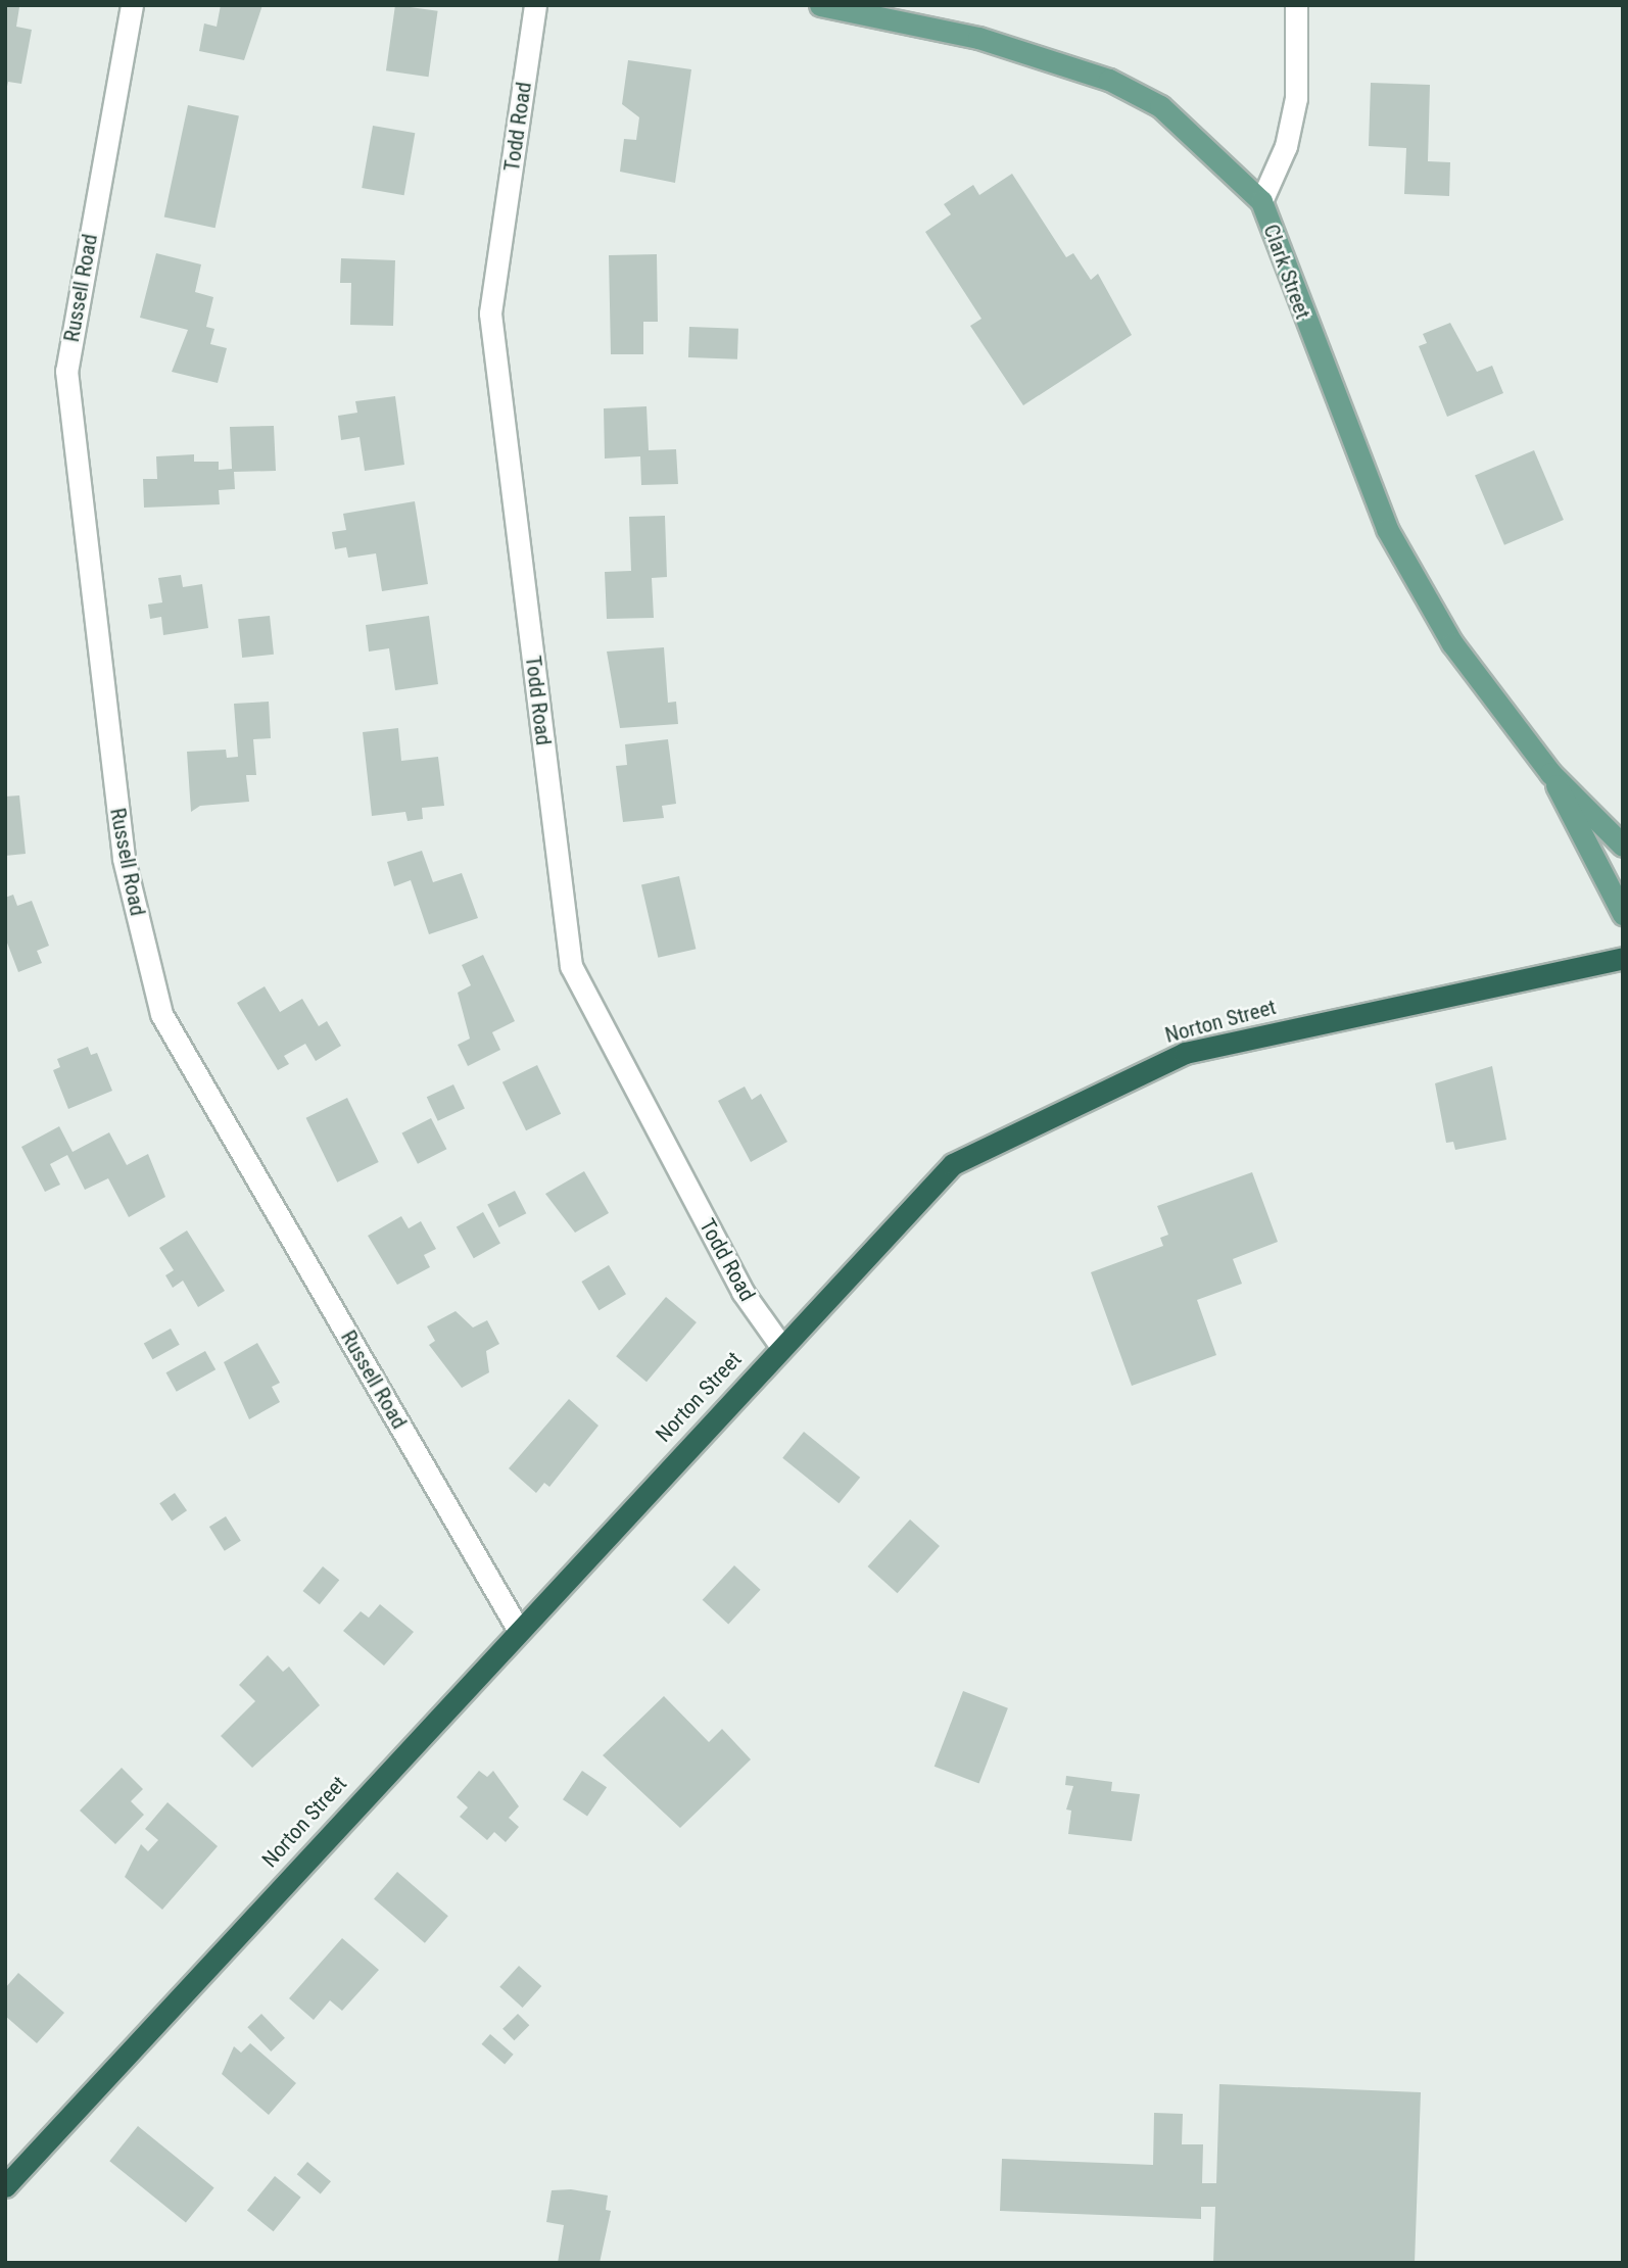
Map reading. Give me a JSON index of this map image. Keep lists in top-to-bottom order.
{
  "streets": {
    "highway": ["Norton Street"],
    "main road": ["Clark Street"],
    "street": ["Todd Road", "Russell Road"]
  },
  "crossings": [
    ["Todd Road", "Norton Street"],
    ["Russell Road", "Norton Street"]
  ]
}
